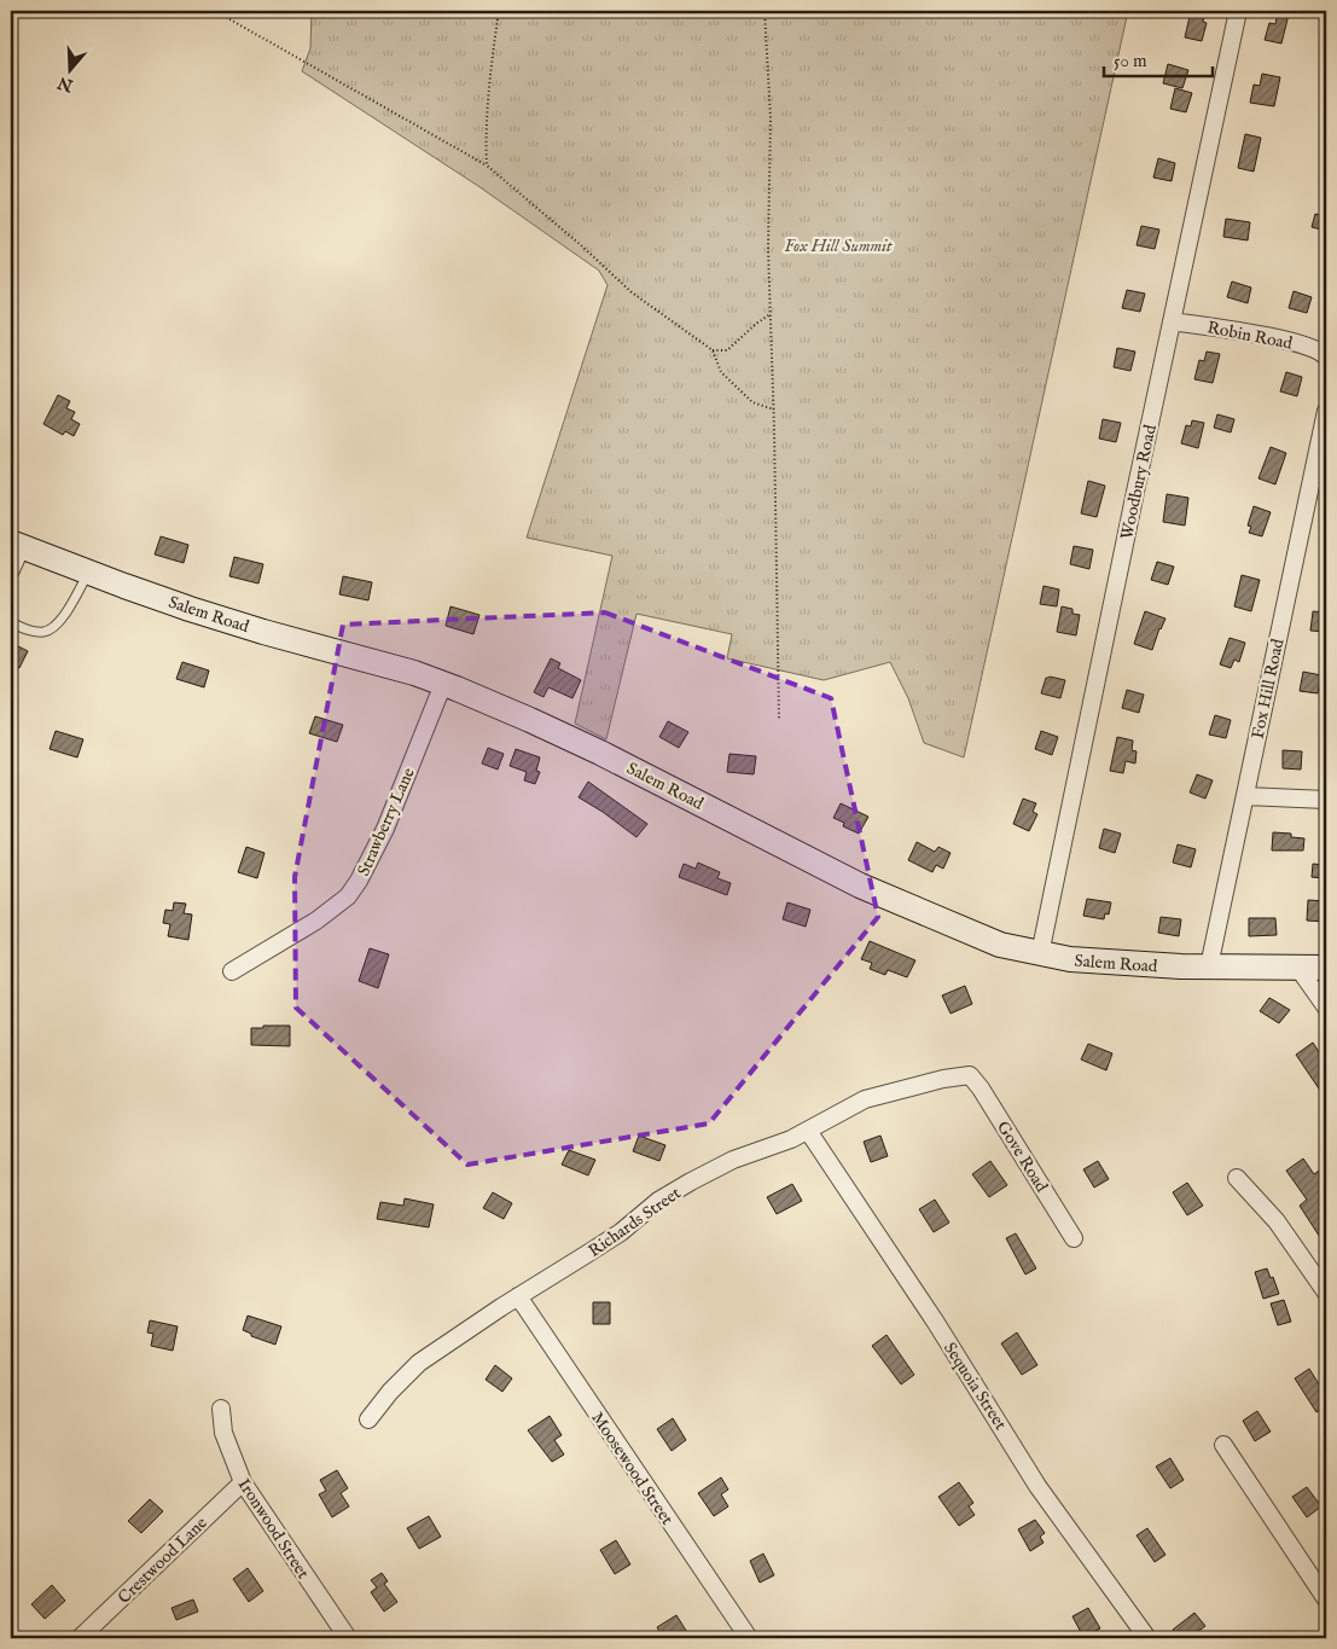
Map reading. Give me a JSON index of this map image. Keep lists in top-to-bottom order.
{
  "streets": {
    "main road": ["Salem Road"],
    "street": [
      "Robin Road",
      "Woodbury Road",
      "Fox Hill Road",
      "Strawberry Lane",
      "Gove Road",
      "Richards Street",
      "Sequoia Street",
      "Moosewood Street",
      "Ironwood Street",
      "Crestwood Lane"
    ]
  },
  "crossings": [
    ["Robin Road", "Woodbury Road"],
    ["Woodbury Road", "Salem Road"],
    ["Salem Road", "Fox Hill Road"],
    ["Salem Road", "Strawberry Lane"],
    ["Gove Road", "Richards Street"],
    ["Richards Street", "Sequoia Street"],
    ["Richards Street", "Moosewood Street"],
    ["Ironwood Street", "Crestwood Lane"]
  ],
  "parks": ["Fox Hill Summit"],
  "scale_bar": "50 m",
  "north": "bottom"
}
